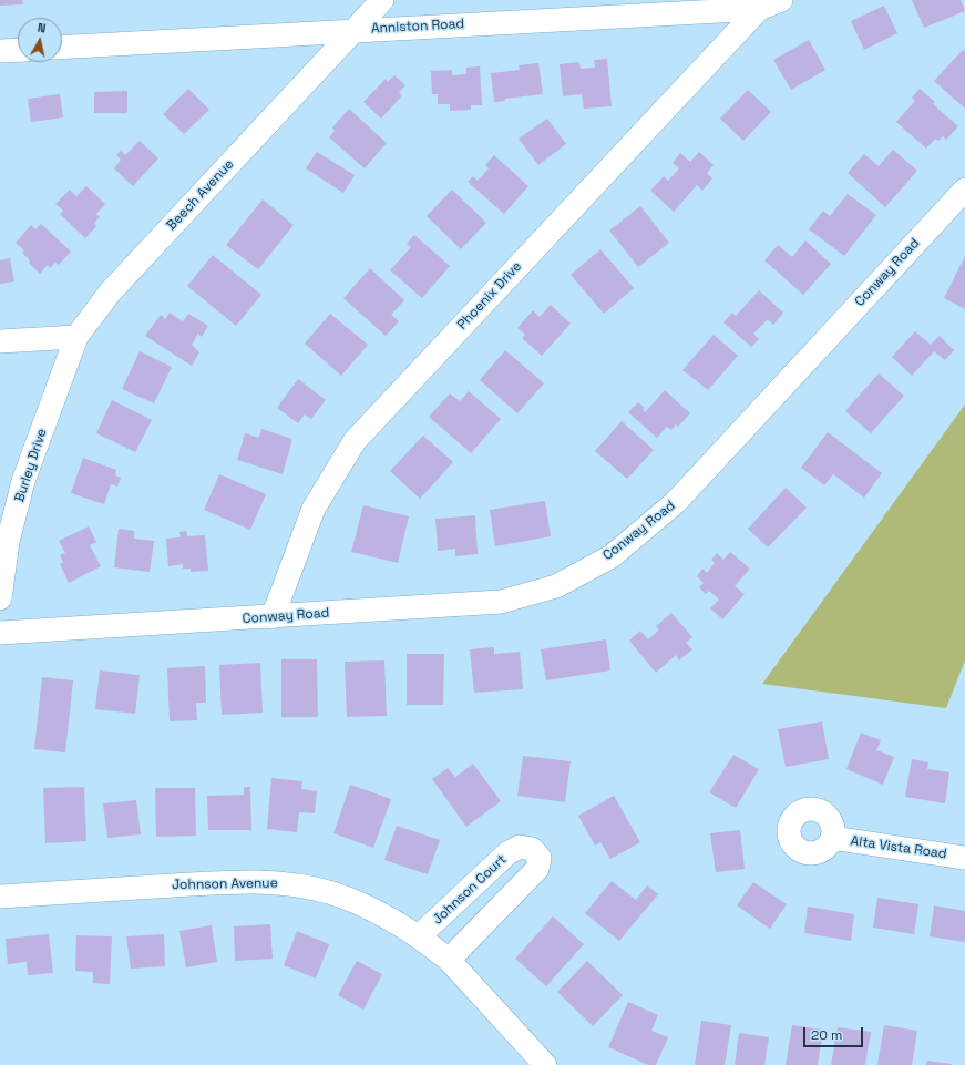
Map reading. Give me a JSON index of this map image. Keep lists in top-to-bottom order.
{
  "streets": {
    "street": [
      "Anniston Road",
      "Beech Avenue",
      "Conway Road",
      "Phoenix Drive",
      "Burley Drive",
      "Alta Vista Road",
      "Johnson Avenue",
      "Johnson Court"
    ]
  },
  "crossings": [
    ["Anniston Road", "Beech Avenue"],
    ["Anniston Road", "Phoenix Drive"],
    ["Beech Avenue", "Burley Drive"],
    ["Conway Road", "Phoenix Drive"],
    ["Johnson Avenue", "Johnson Court"]
  ],
  "scale_bar": "20 m",
  "north": "top"
}
